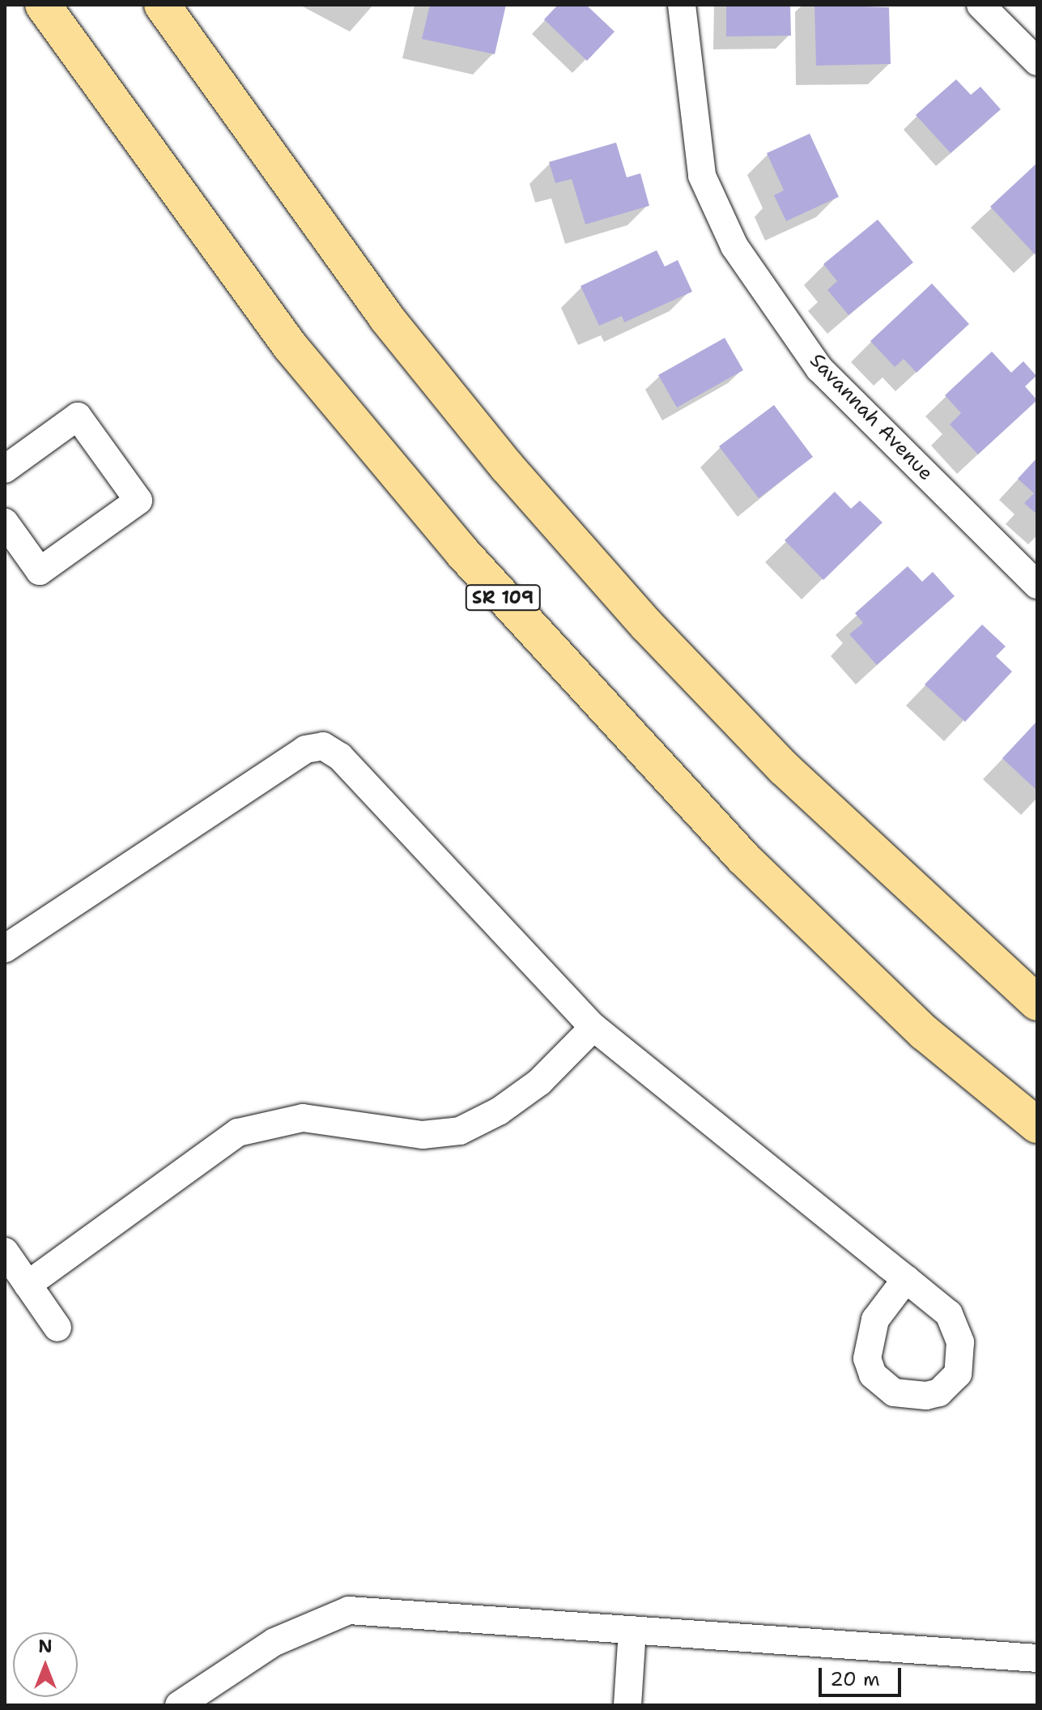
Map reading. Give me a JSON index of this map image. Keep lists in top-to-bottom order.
{
  "streets": {
    "highway": ["SR 109"],
    "street": ["Savannah Avenue"]
  },
  "scale_bar": "20 m",
  "north": "top"
}
